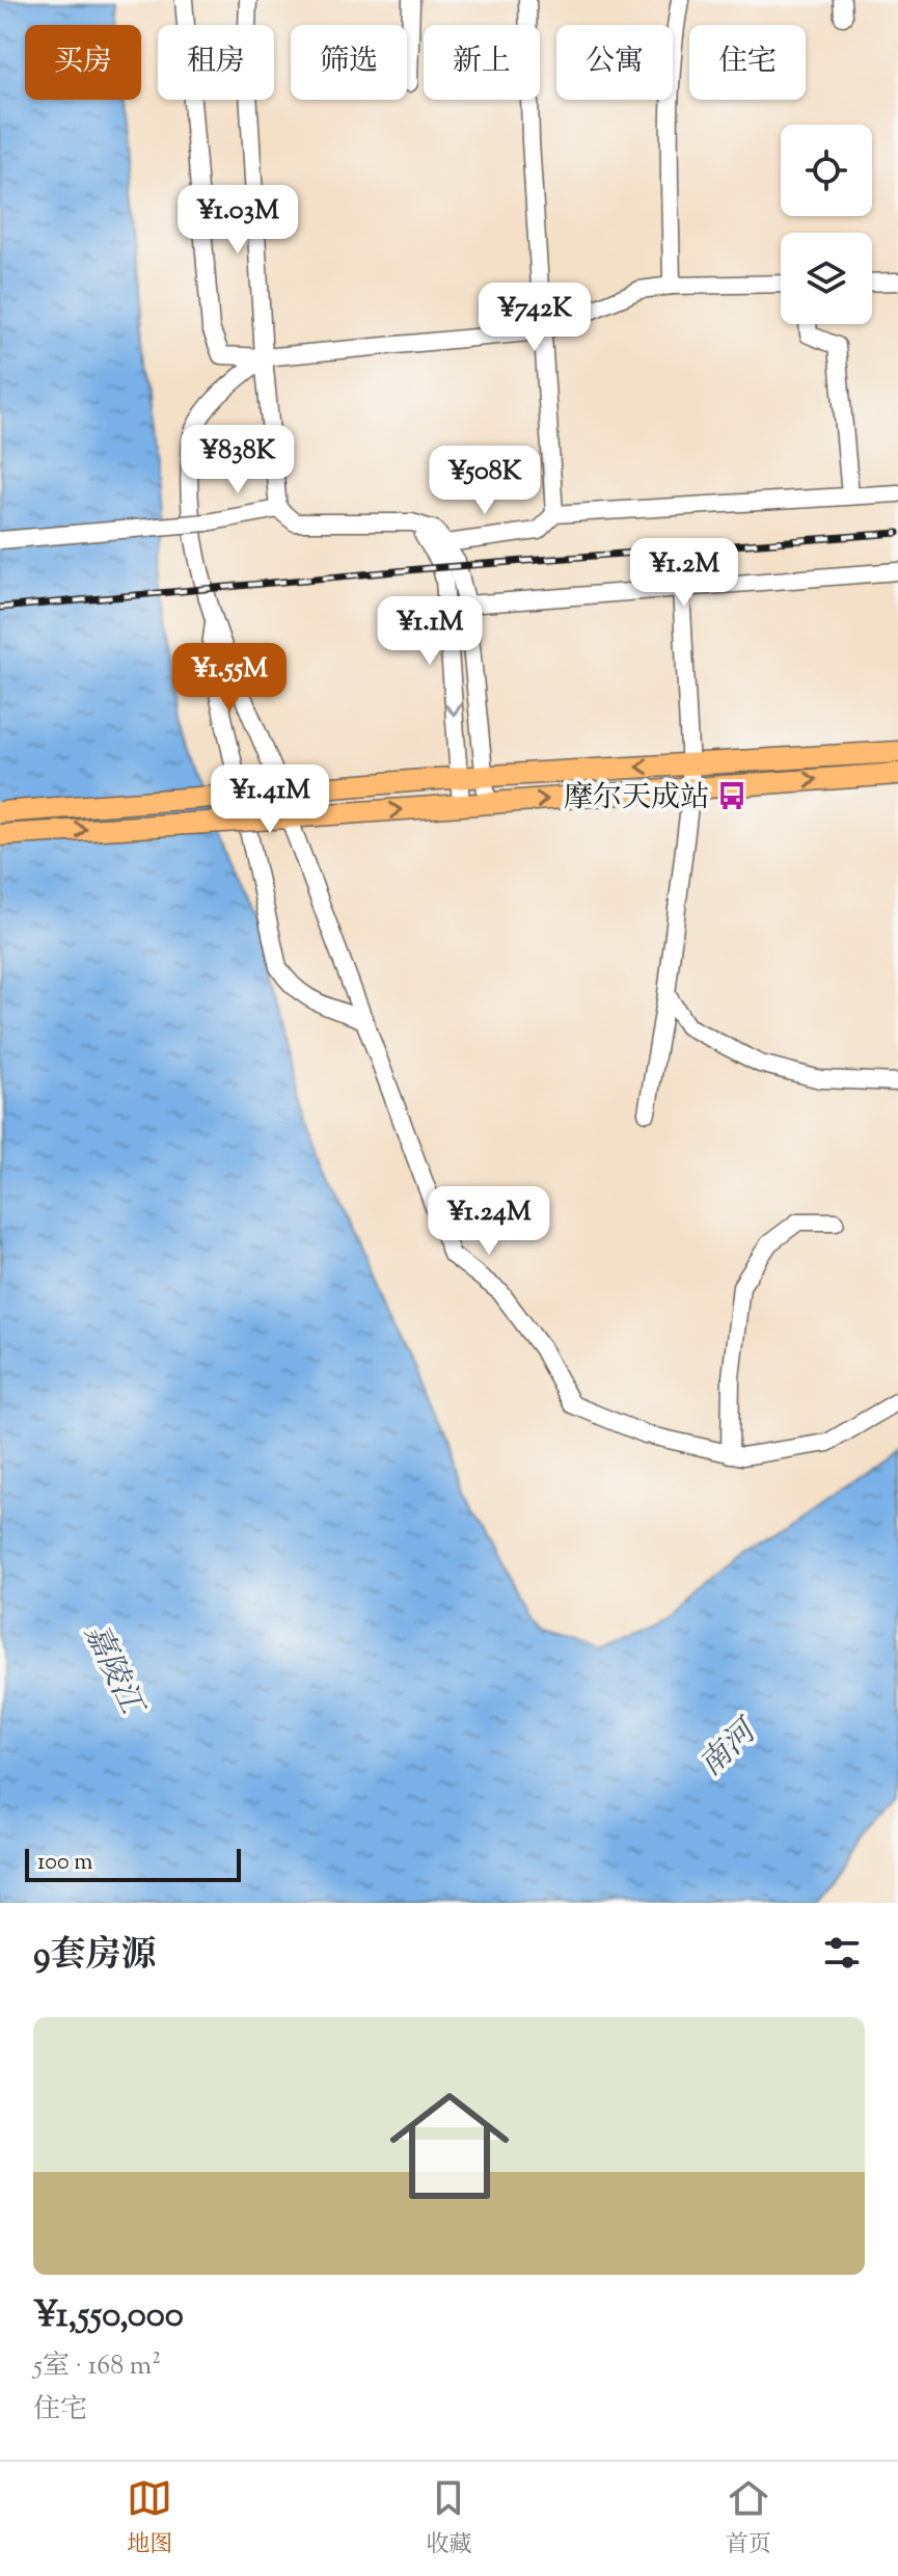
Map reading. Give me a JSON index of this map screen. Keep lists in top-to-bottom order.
{
  "water": ["嘉陵江", "南河"],
  "places": {
    "bus stop": ["摩尔天成站"]
  },
  "scale_bar": "100 m",
  "page": {
    "chip": [
      "买房",
      "租房",
      "筛选",
      "新上",
      "公寓",
      "住宅"
    ],
    "price": [
      "¥1.03M",
      "¥742K",
      "¥838K",
      "¥508K",
      "¥1.2M",
      "¥1.1M",
      "¥1.55M",
      "¥1.41M",
      "¥1.24M"
    ],
    "scale": "100 m",
    "heading": "9套房源",
    "list": [
      {
        "name": "¥1,550,000",
        "note": "5室 · 168 m² · 住宅"
      }
    ],
    "tabs": ["地图", "收藏", "首页"]
  }
}
